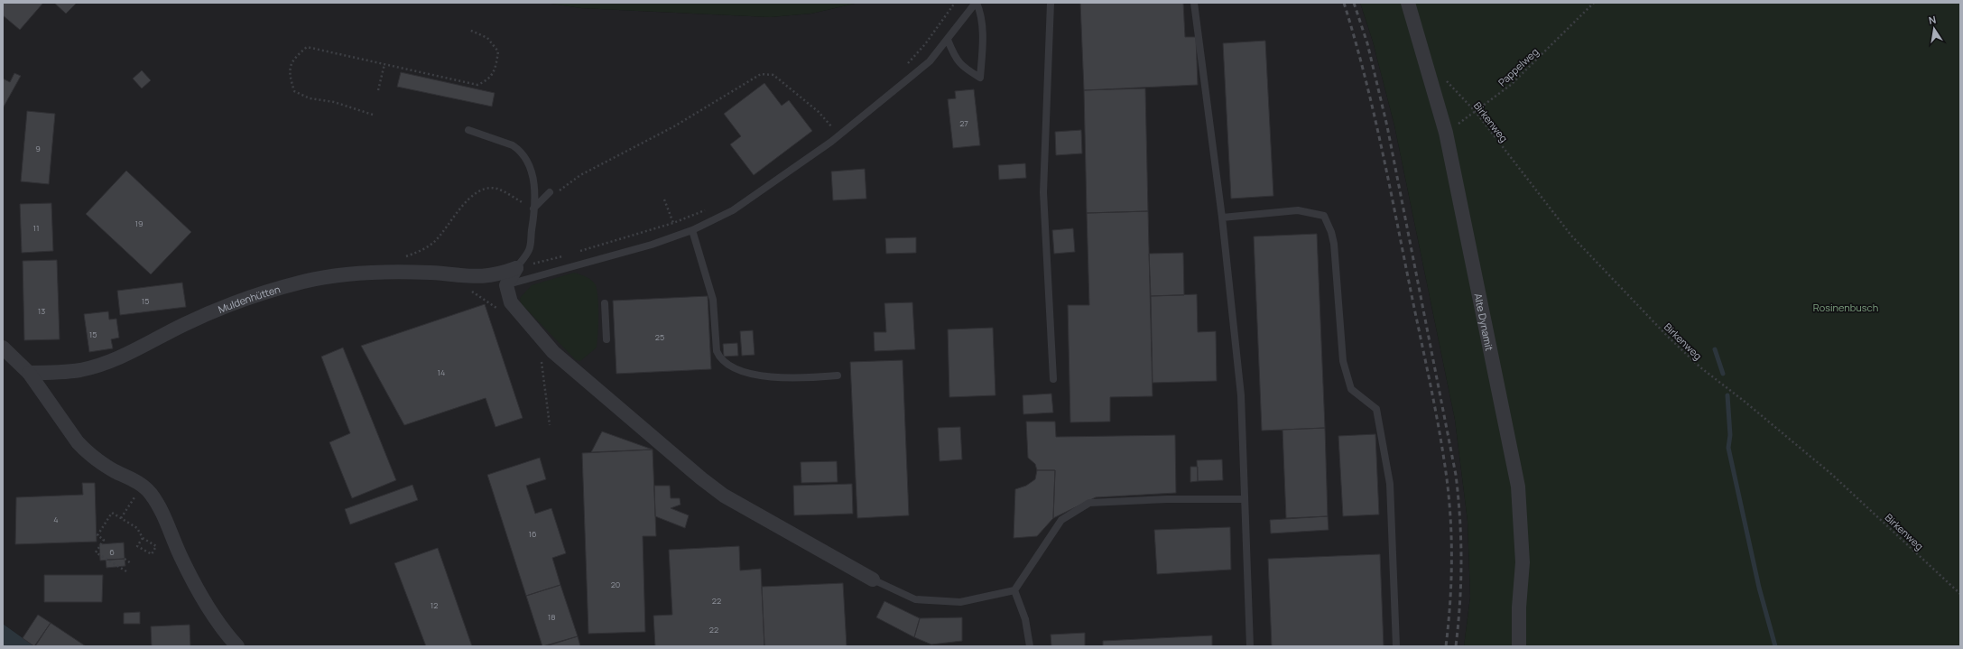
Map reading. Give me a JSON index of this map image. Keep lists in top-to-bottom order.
{
  "streets": {
    "street": ["Muldenhütten", "Alte Dynamit"],
    "path": ["Pappelweg", "Birkenweg"]
  },
  "crossings": [
    ["Pappelweg", "Birkenweg"],
    ["Pappelweg", "Alte Dynamit"],
    ["Birkenweg", "Alte Dynamit"]
  ],
  "parks": ["Rosinenbusch"],
  "house_numbers": [
    "27",
    "9",
    "19",
    "11",
    "15",
    "13",
    "15",
    "25",
    "14",
    "4",
    "16",
    "6",
    "20",
    "22",
    "12",
    "18",
    "22"
  ],
  "north": "top"
}
